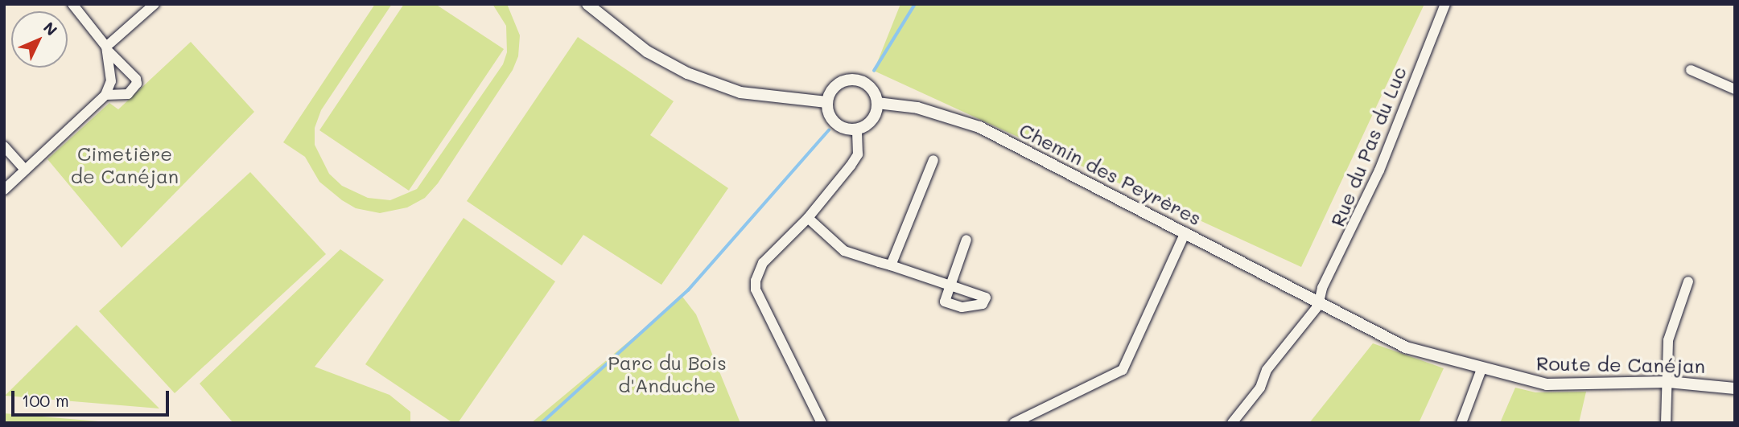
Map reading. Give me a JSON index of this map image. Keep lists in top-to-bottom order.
{
  "streets": {
    "street": ["Rue du Pas du Luc", "Chemin des Peyrères", "Route de Canéjan"]
  },
  "crossings": [
    ["Rue du Pas du Luc", "Chemin des Peyrères"],
    ["Rue du Pas du Luc", "Route de Canéjan"],
    ["Chemin des Peyrères", "Route de Canéjan"]
  ],
  "parks": ["Cimetière de Canéjan", "Parc du Bois d'Anduche"],
  "scale_bar": "100 m",
  "north": "top right"
}
